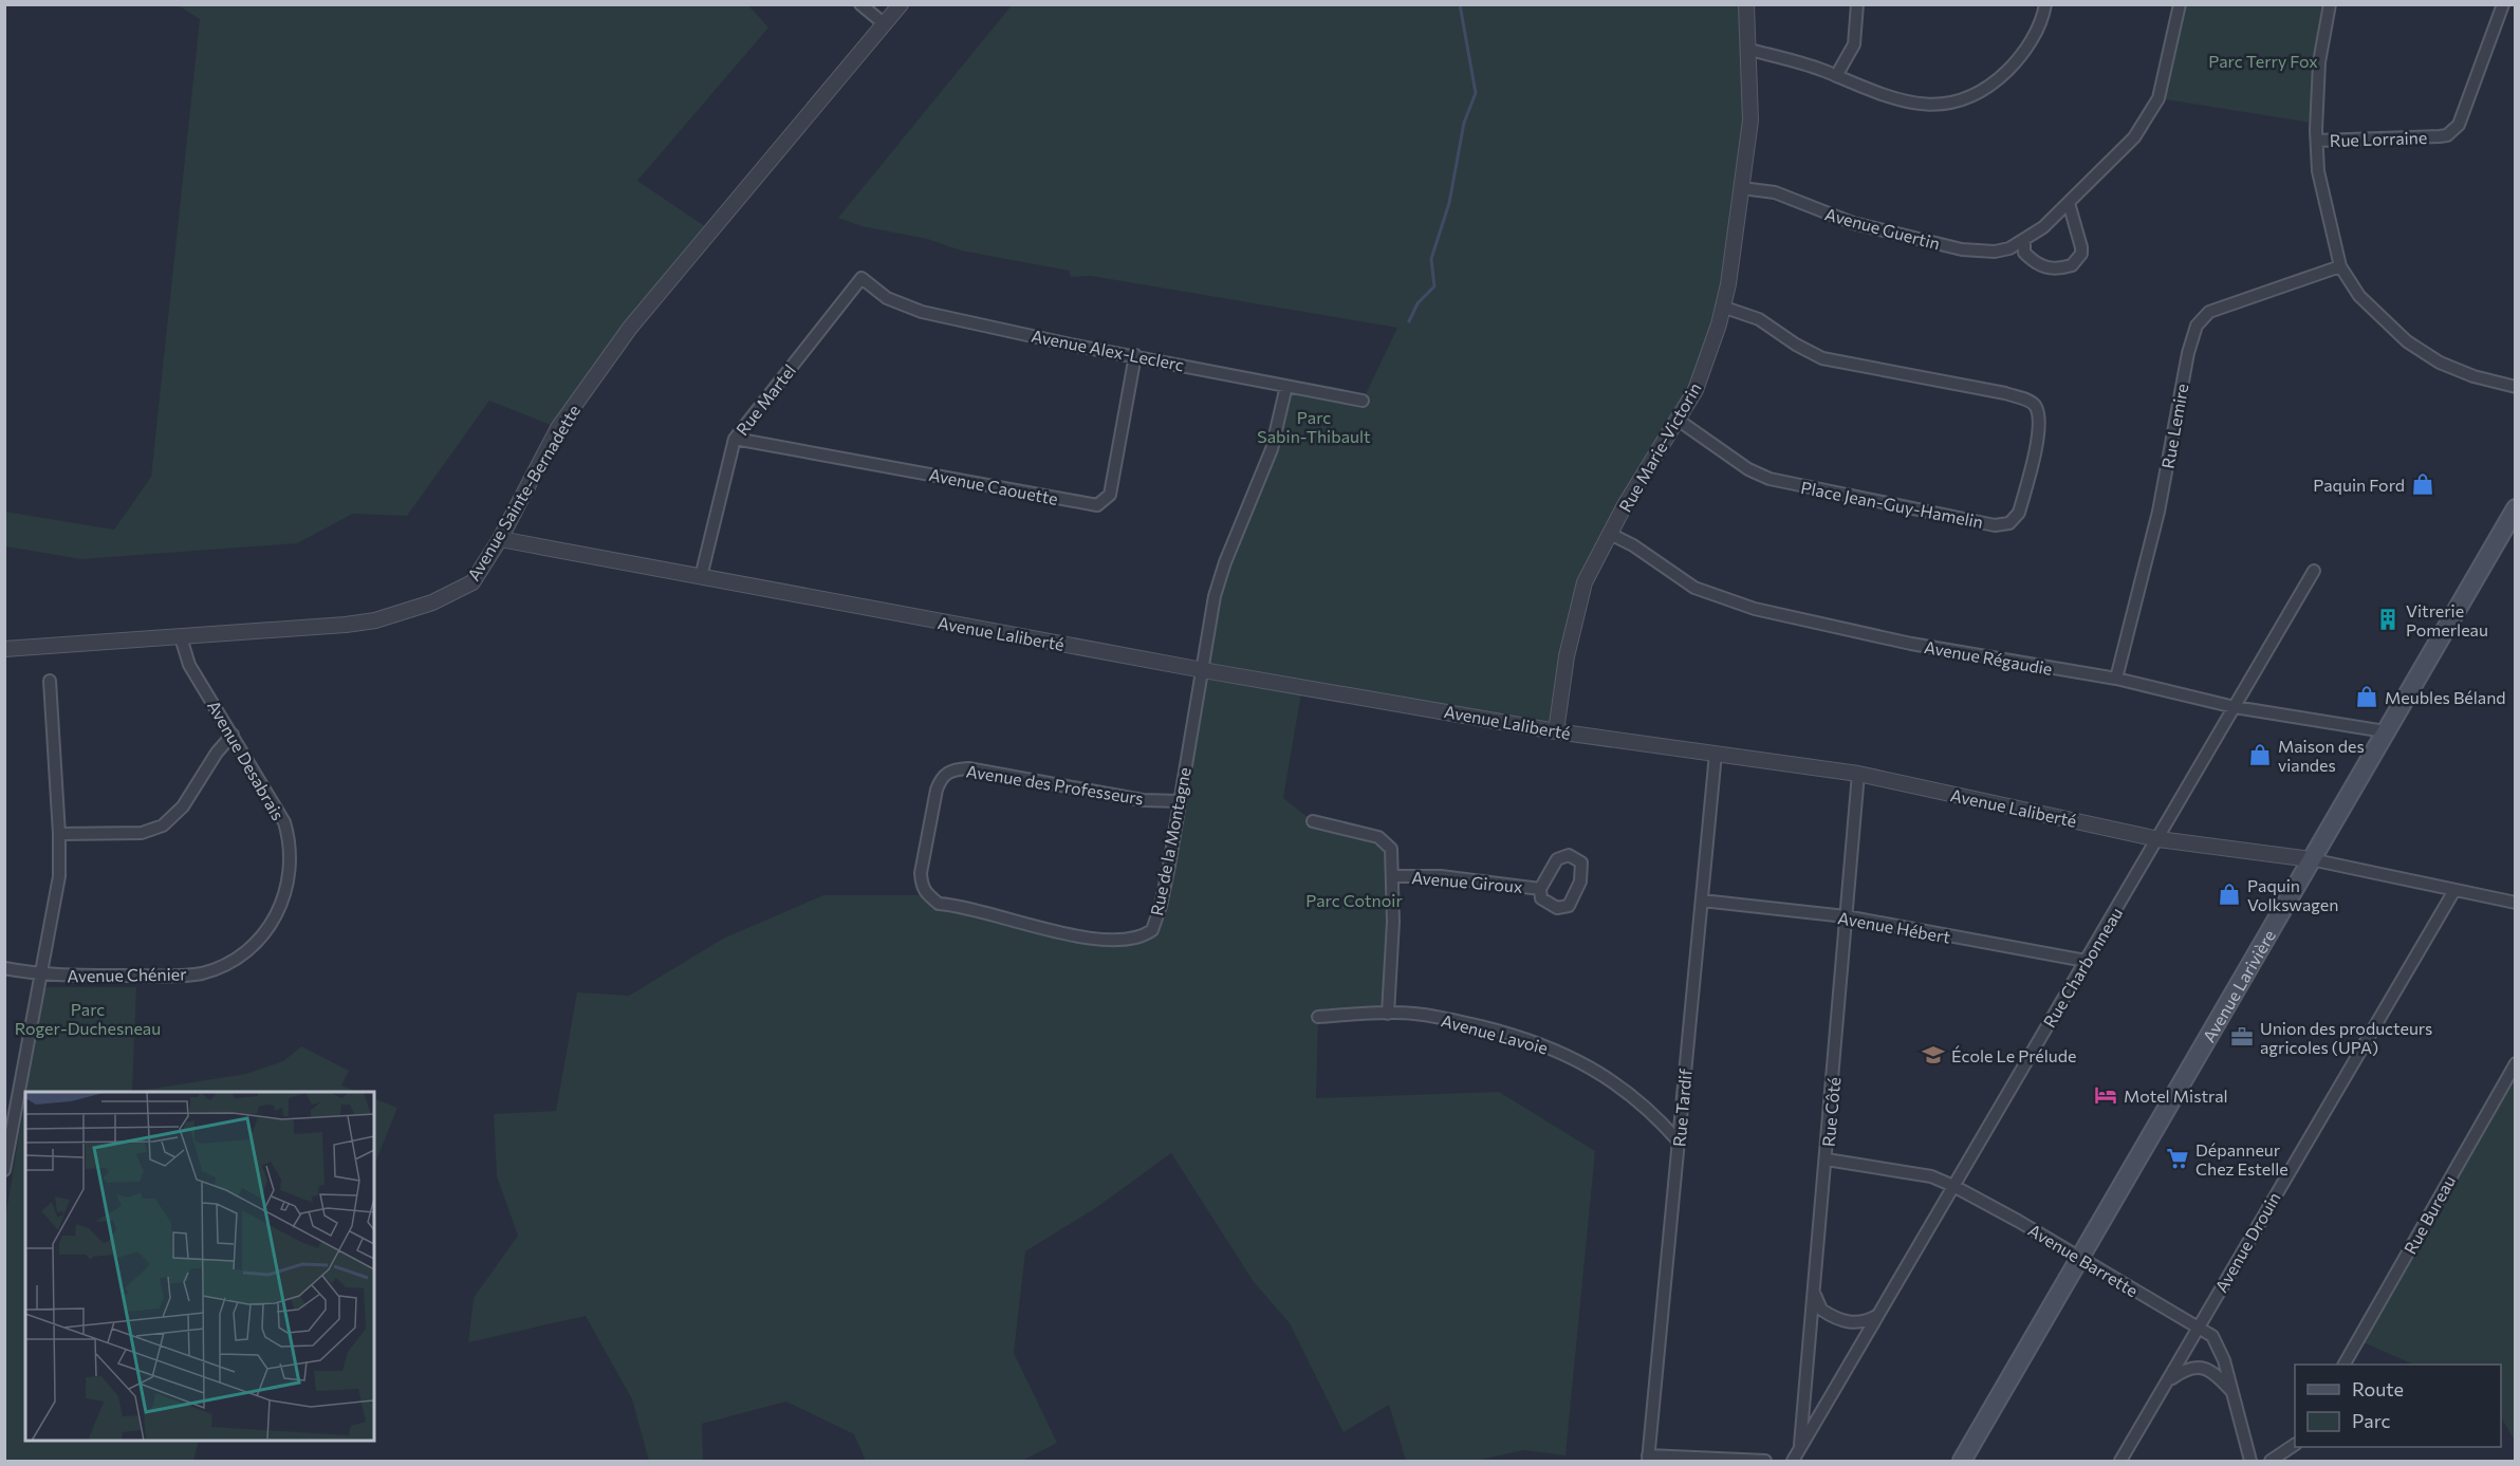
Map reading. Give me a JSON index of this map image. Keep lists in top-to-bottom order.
{
  "streets": {
    "main road": ["Avenue Larivière"],
    "street": [
      "Rue Lorraine",
      "Avenue Guertin",
      "Avenue Alex-Leclerc",
      "Rue Martel",
      "Rue Lemire",
      "Rue Marie-Victorin",
      "Avenue Caouette",
      "Avenue Sainte-Bernadette",
      "Place Jean-Guy-Hamelin",
      "Avenue Laliberté",
      "Avenue Régaudie",
      "Avenue Desabrais",
      "Avenue des Professeurs",
      "Rue de la Montagne",
      "Avenue Giroux",
      "Avenue Hébert",
      "Rue Charbonneau",
      "Avenue Chénier",
      "Avenue Lavoie",
      "Rue Tardif",
      "Rue Côté",
      "Rue Bureau",
      "Avenue Drouin",
      "Avenue Barrette"
    ]
  },
  "crossings": [
    ["Avenue Guertin", "Rue Marie-Victorin"],
    ["Avenue Alex-Leclerc", "Rue Martel"],
    ["Avenue Alex-Leclerc", "Avenue Caouette"],
    ["Avenue Alex-Leclerc", "Rue de la Montagne"],
    ["Rue Martel", "Avenue Caouette"],
    ["Rue Martel", "Avenue Laliberté"],
    ["Rue Lemire", "Avenue Régaudie"],
    ["Rue Marie-Victorin", "Place Jean-Guy-Hamelin"],
    ["Rue Marie-Victorin", "Avenue Laliberté"],
    ["Rue Marie-Victorin", "Avenue Régaudie"],
    ["Avenue Sainte-Bernadette", "Avenue Laliberté"],
    ["Avenue Sainte-Bernadette", "Avenue Desabrais"],
    ["Avenue Laliberté", "Rue de la Montagne"],
    ["Avenue Laliberté", "Rue Charbonneau"],
    ["Avenue Laliberté", "Avenue Larivière"],
    ["Avenue Laliberté", "Rue Tardif"],
    ["Avenue Laliberté", "Rue Côté"],
    ["Avenue Laliberté", "Avenue Drouin"],
    ["Avenue Régaudie", "Rue Charbonneau"],
    ["Avenue Régaudie", "Avenue Larivière"],
    ["Avenue Desabrais", "Avenue Chénier"],
    ["Avenue des Professeurs", "Rue de la Montagne"],
    ["Avenue Hébert", "Rue Charbonneau"],
    ["Avenue Hébert", "Rue Tardif"],
    ["Avenue Hébert", "Rue Côté"],
    ["Rue Charbonneau", "Rue Côté"],
    ["Rue Charbonneau", "Avenue Barrette"],
    ["Avenue Larivière", "Avenue Barrette"],
    ["Avenue Lavoie", "Rue Tardif"],
    ["Rue Côté", "Avenue Barrette"],
    ["Avenue Drouin", "Avenue Barrette"]
  ],
  "parks": [
    "Parc Terry Fox",
    "Parc Sabin-Thibault",
    "Parc Cotnoir",
    "Parc Roger-Duchesneau"
  ],
  "places": {
    "shop": [
      "Paquin Ford",
      "Meubles Béland",
      "Maison des viandes",
      "Paquin Volkswagen"
    ],
    "building": ["Vitrerie Pomerleau"],
    "office": ["Union des producteurs agricoles (UPA)"],
    "school or university": ["École Le Prélude"],
    "hotel": ["Motel Mistral"],
    "supermarket": ["Dépanneur Chez Estelle"]
  },
  "legend": ["Route", "Parc"]
}
